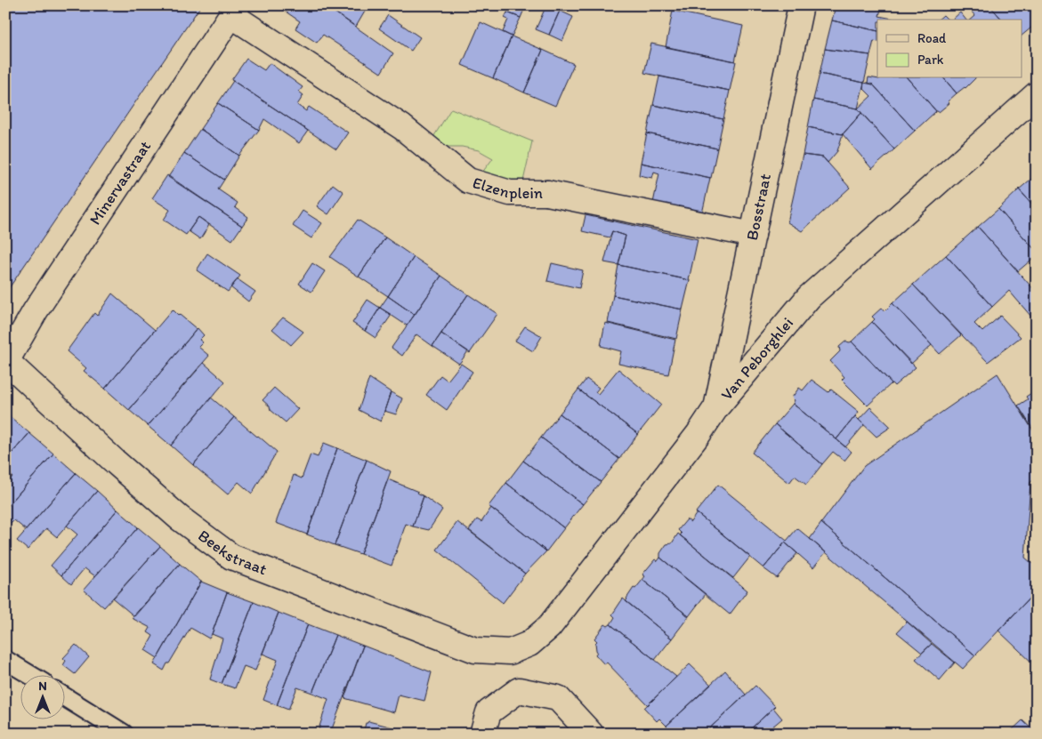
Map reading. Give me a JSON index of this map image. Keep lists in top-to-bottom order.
{
  "streets": {
    "street": [
      "Minervastraat",
      "Elzenplein",
      "Bosstraat",
      "Van Peborghlei",
      "Beekstraat"
    ]
  },
  "crossings": [
    ["Minervastraat", "Elzenplein"],
    ["Minervastraat", "Beekstraat"],
    ["Elzenplein", "Bosstraat"],
    ["Bosstraat", "Van Peborghlei"],
    ["Van Peborghlei", "Beekstraat"]
  ],
  "legend": ["Road", "Park"],
  "north": "top"
}
